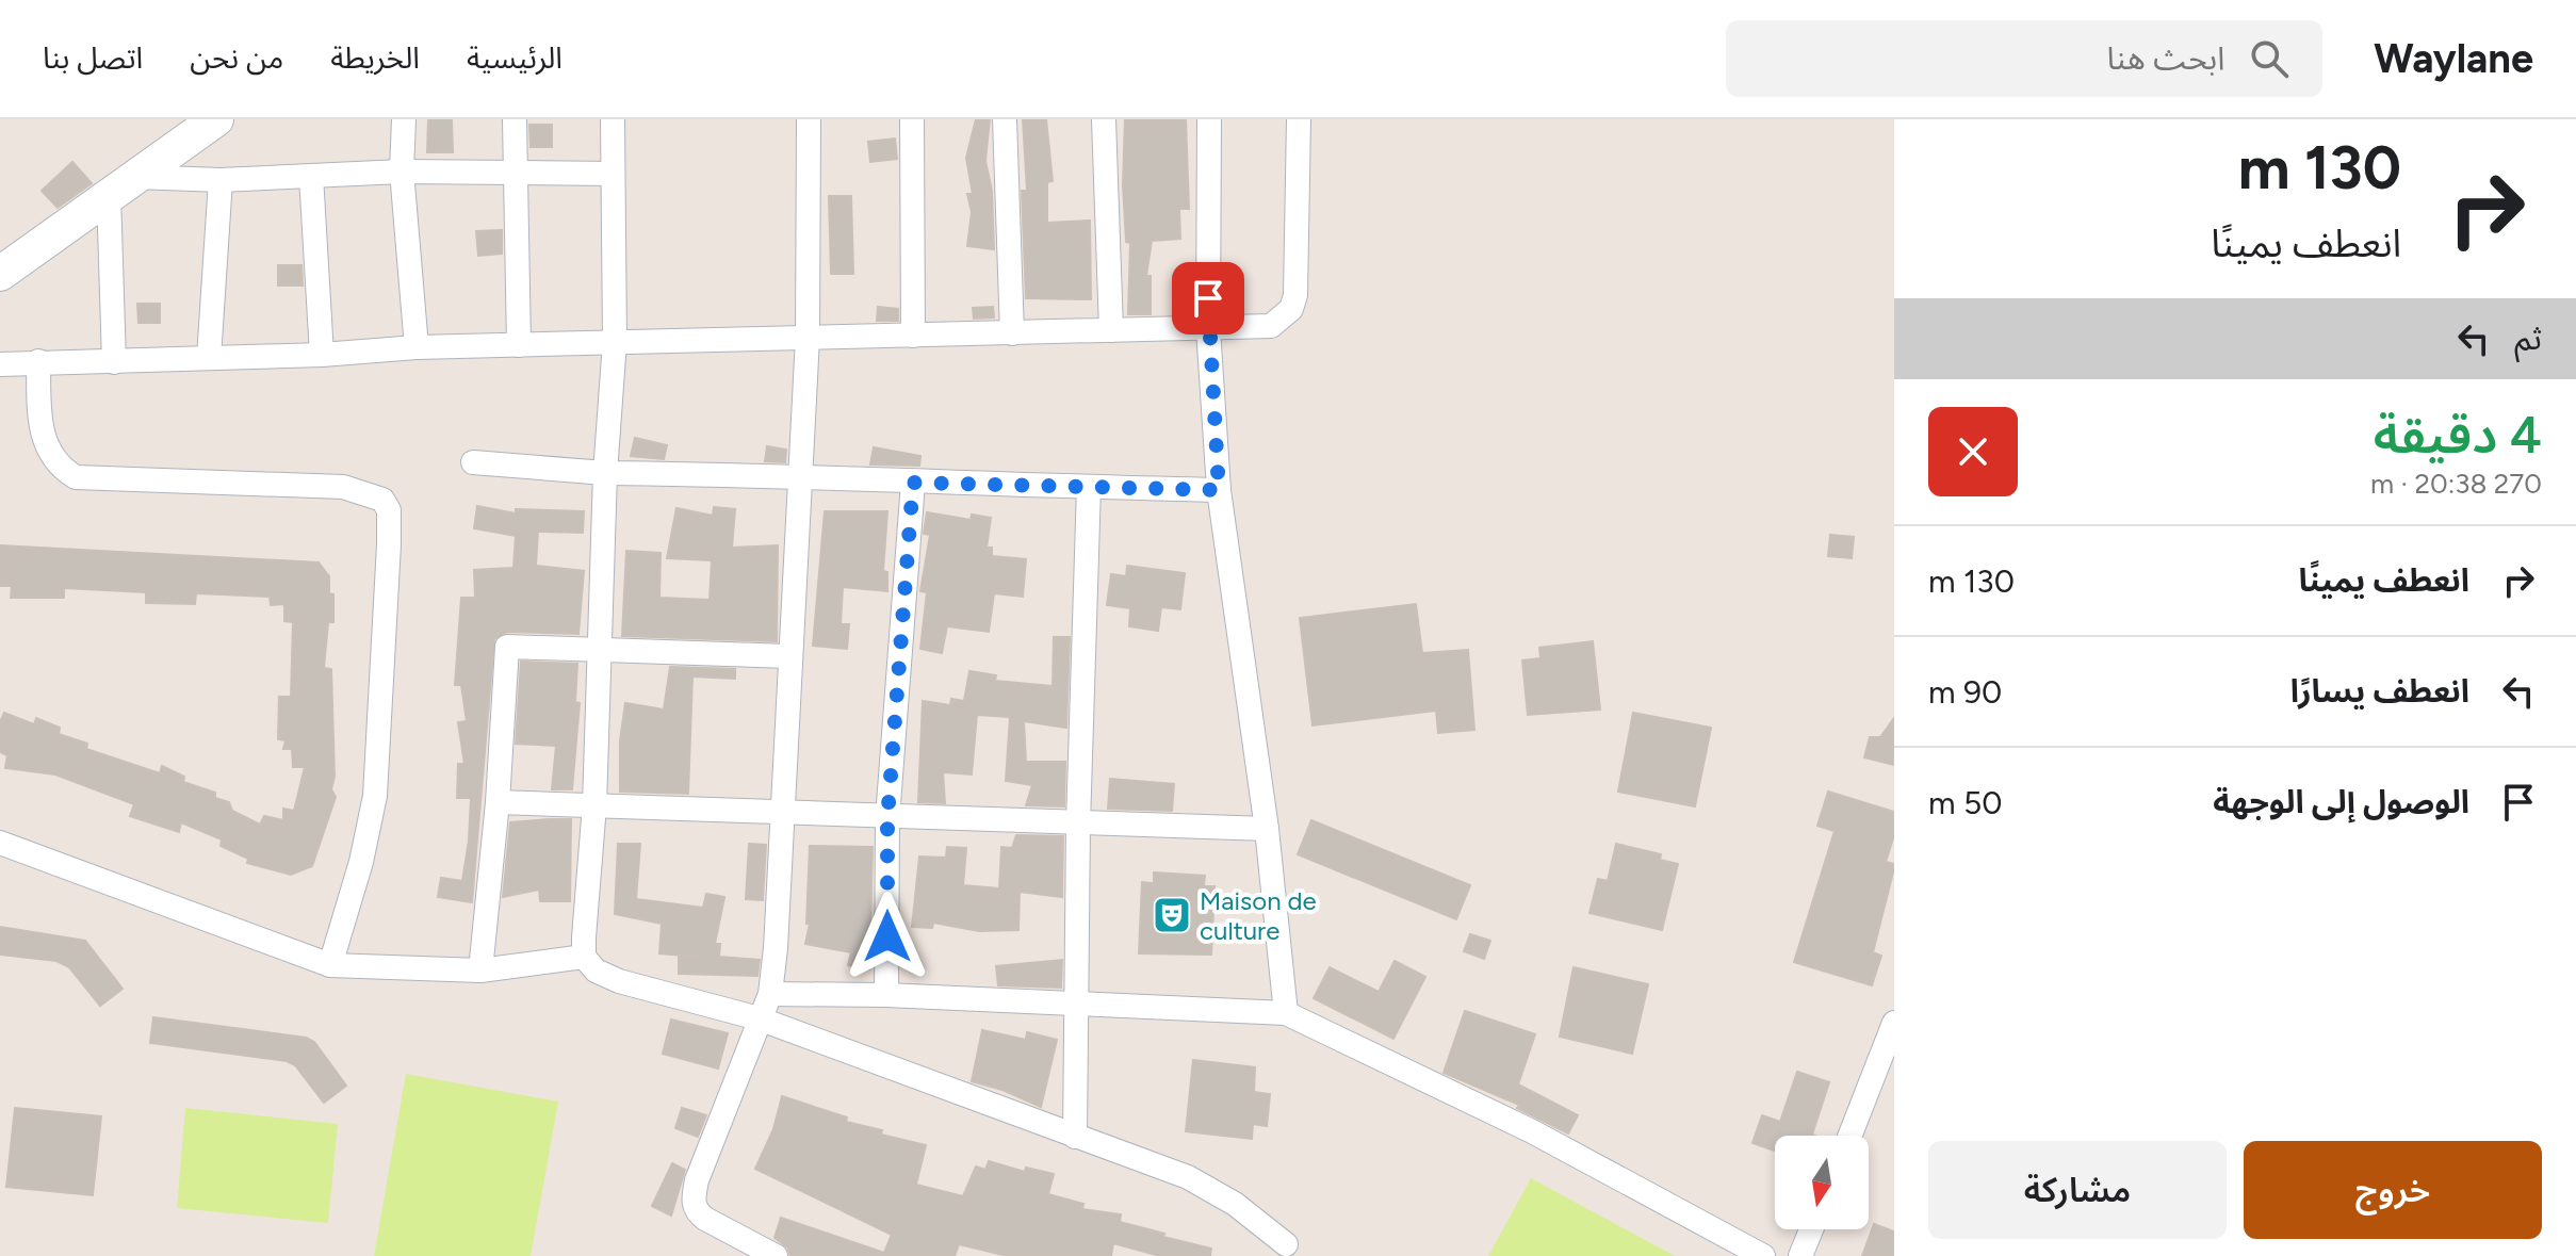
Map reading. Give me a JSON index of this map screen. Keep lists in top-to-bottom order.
{
  "places": {
    "theatre": ["Maison de culture"]
  },
  "north": "bottom",
  "page": {
    "header": "Waylane",
    "search": "ابحث هنا",
    "nav": [
      "الرئيسية",
      "الخريطة",
      "من نحن",
      "اتصل بنا"
    ],
    "turn": ["130 m", "انعطف يمينًا"],
    "then": "ثم",
    "heading": ["4 دقيقة", "270 m · 20:38"],
    "list": [
      {
        "name": "انعطف يمينًا",
        "value": "130 m"
      },
      {
        "name": "انعطف يسارًا",
        "value": "90 m"
      },
      {
        "name": "الوصول إلى الوجهة",
        "value": "50 m"
      }
    ],
    "buttons": ["خروج", "مشاركة"]
  }
}
